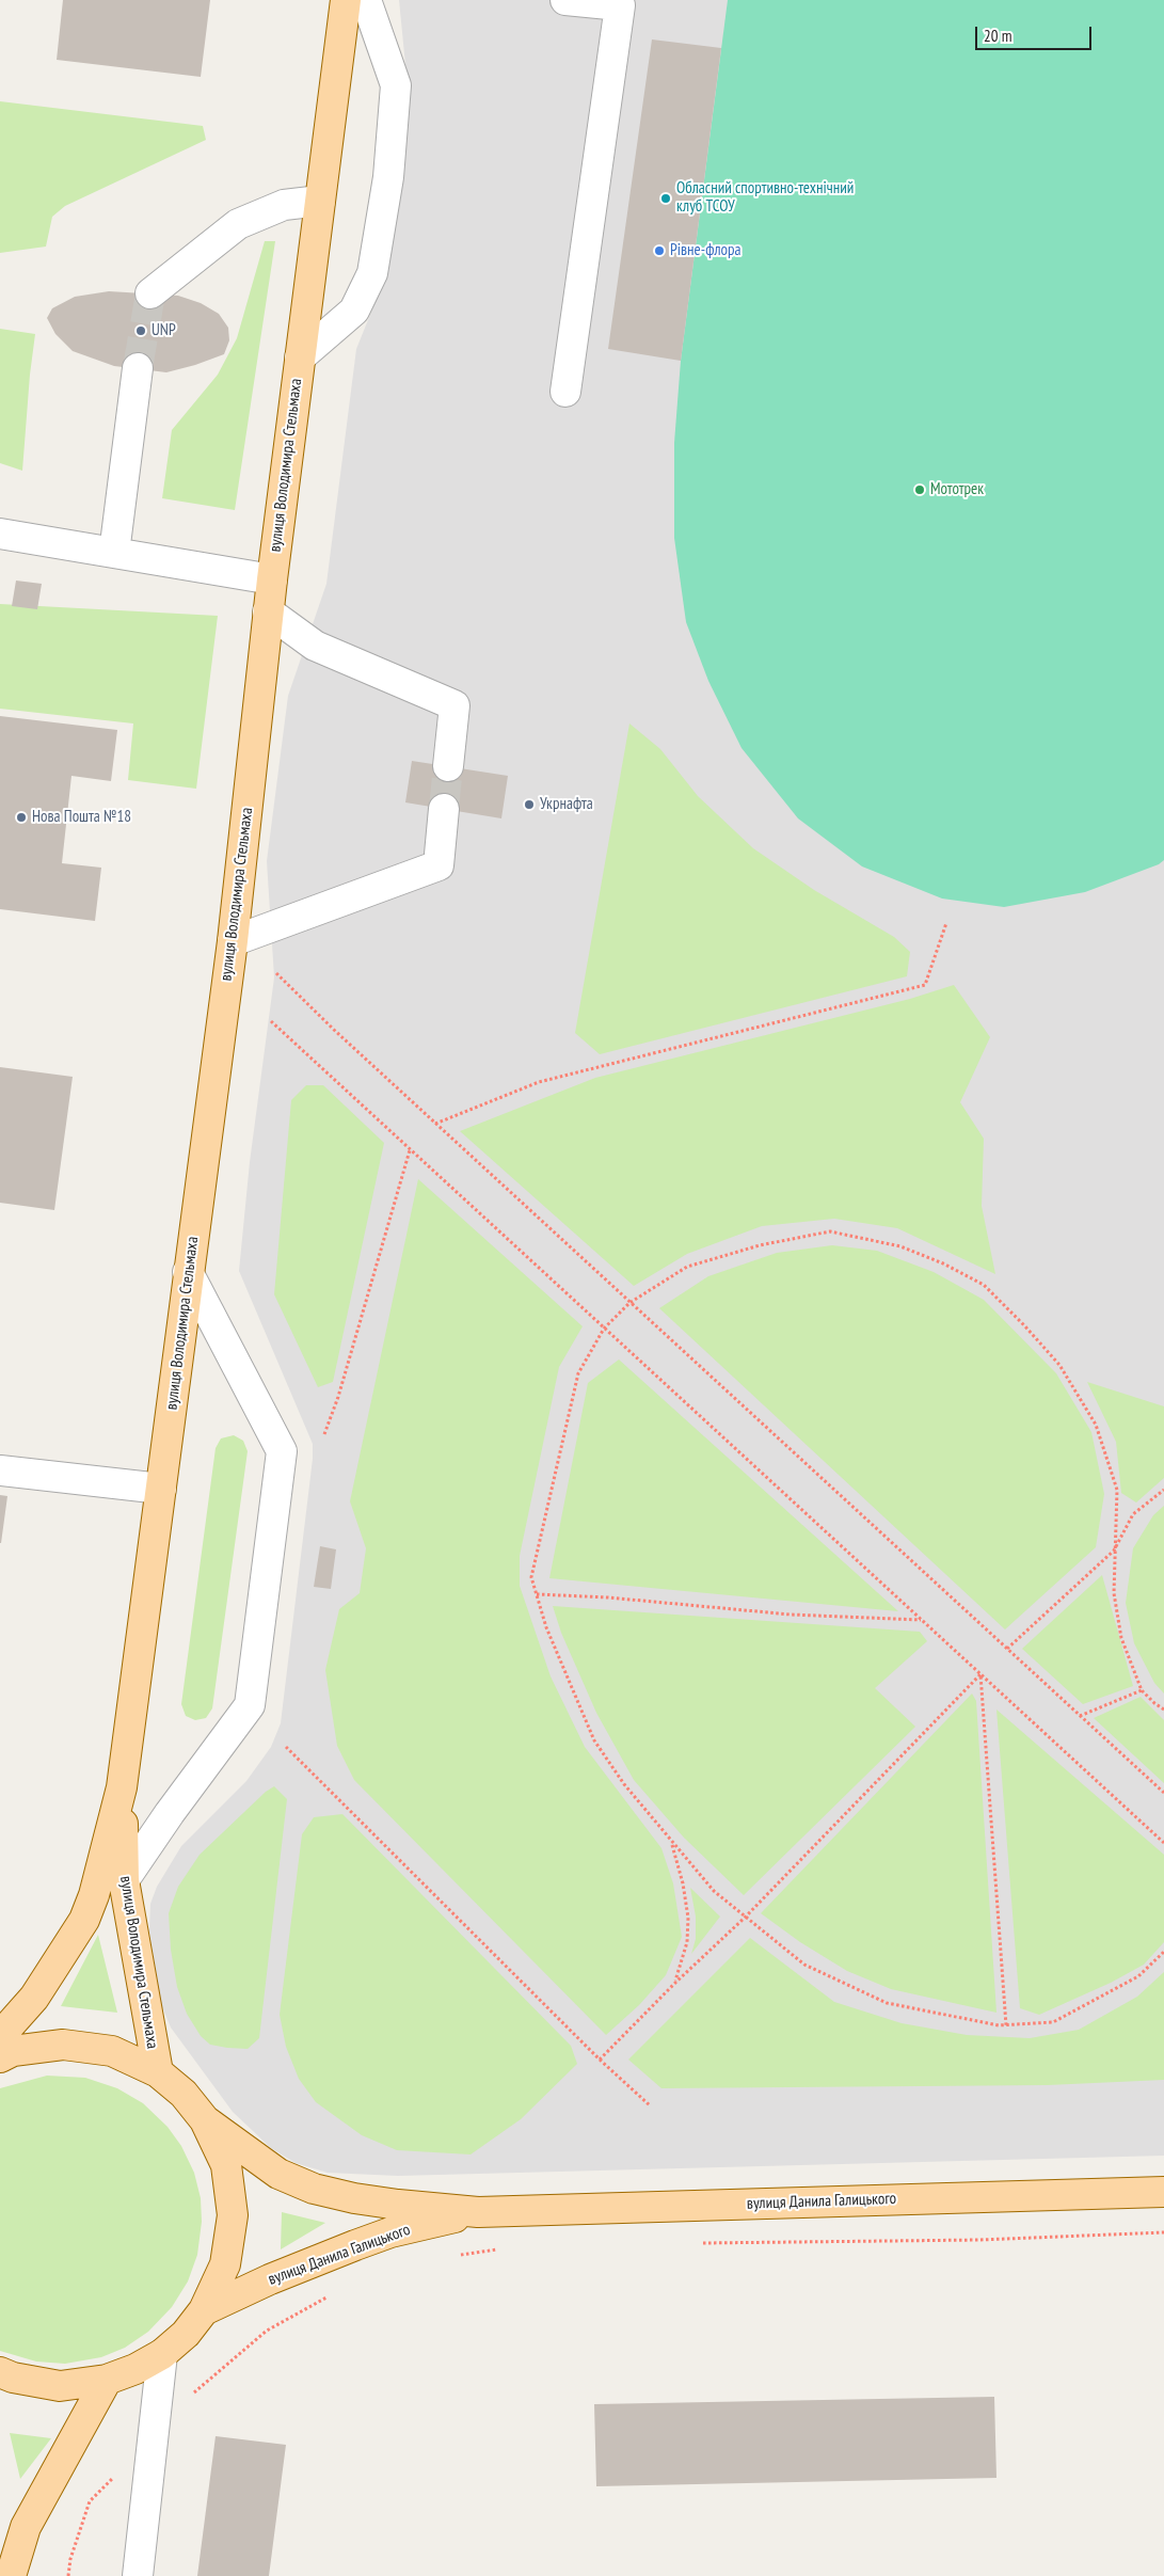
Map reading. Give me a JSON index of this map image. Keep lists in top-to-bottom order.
{
  "streets": {
    "main road": ["вулиця Володимира Стельмаха", "вулиця Данила Галицького"]
  },
  "places": [
    "Обласний спортивно-технічний клуб ТСОУ",
    "Рівне-флора",
    "UNP",
    "Мототрек",
    "Укрнафта",
    "Нова Пошта №18"
  ],
  "scale_bar": "20 m"
}
